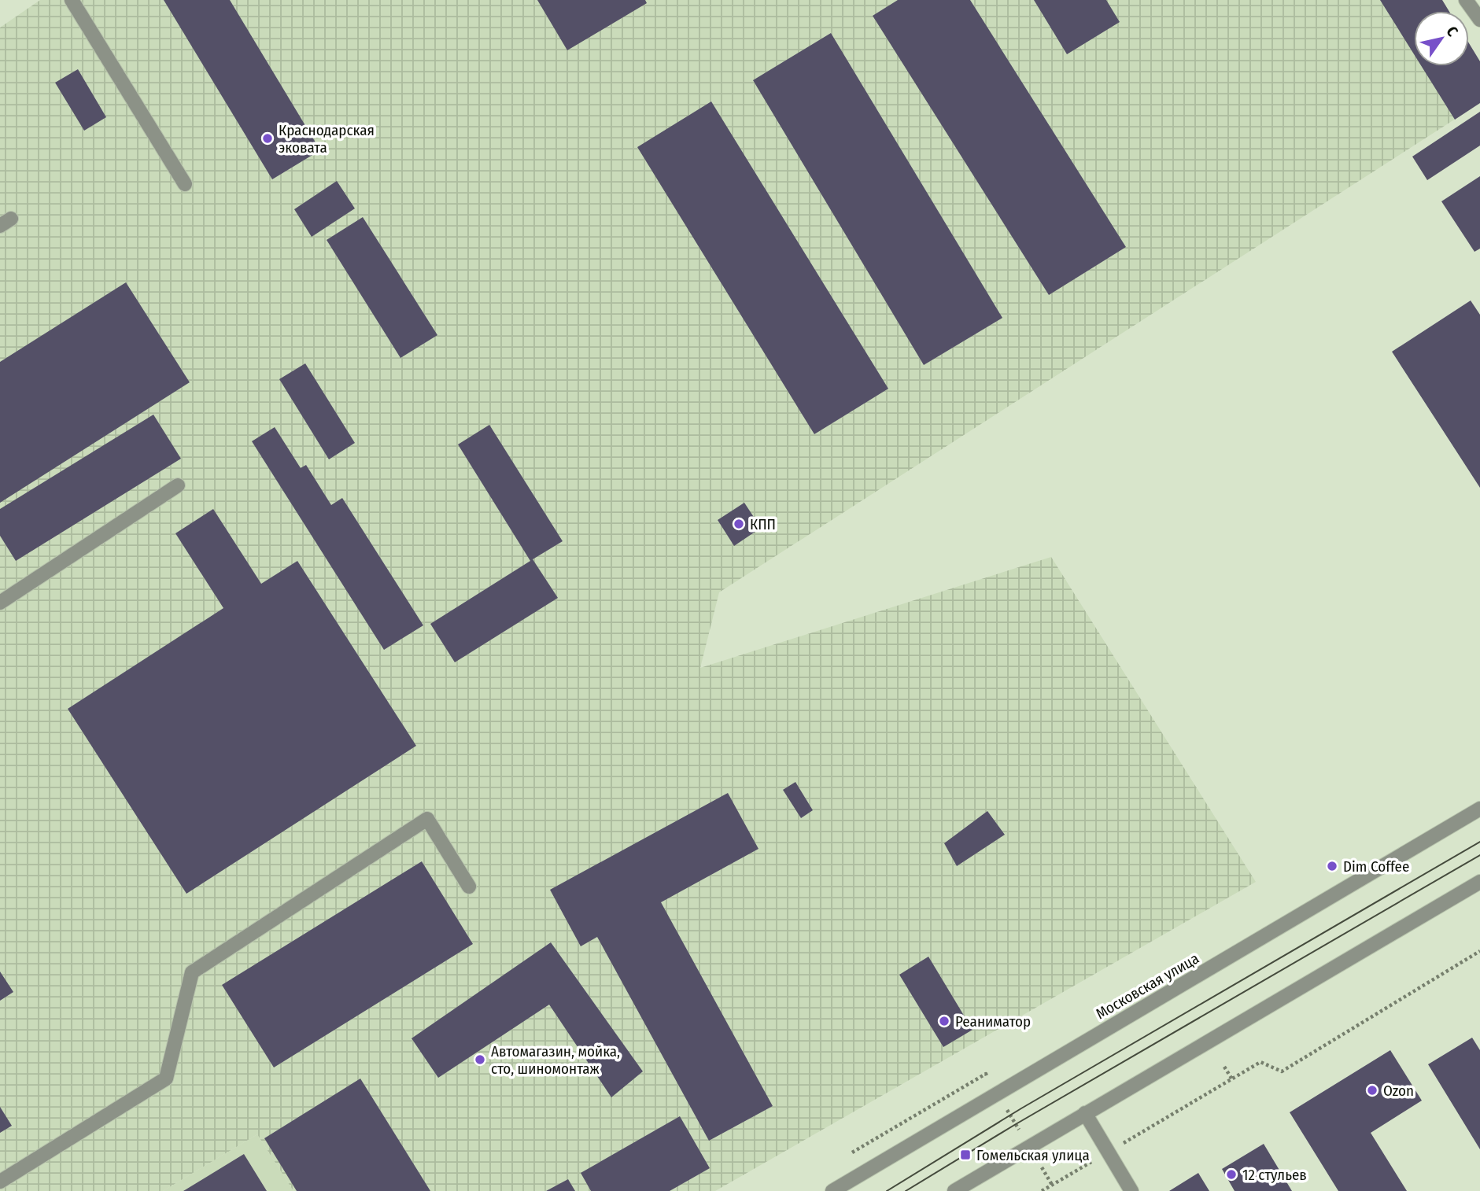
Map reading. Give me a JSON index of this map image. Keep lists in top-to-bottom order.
{
  "streets": {
    "street": ["Московская улица"]
  },
  "places": {
    "other": [
      "Краснодарская эковата",
      "КПП",
      "Dim Coffee",
      "Реаниматор",
      "Автомагазин, мойка, сто, шиномонтаж",
      "Ozon",
      "12 стульев"
    ],
    "transit": ["Гомельская улица"]
  },
  "north": "top right"
}
